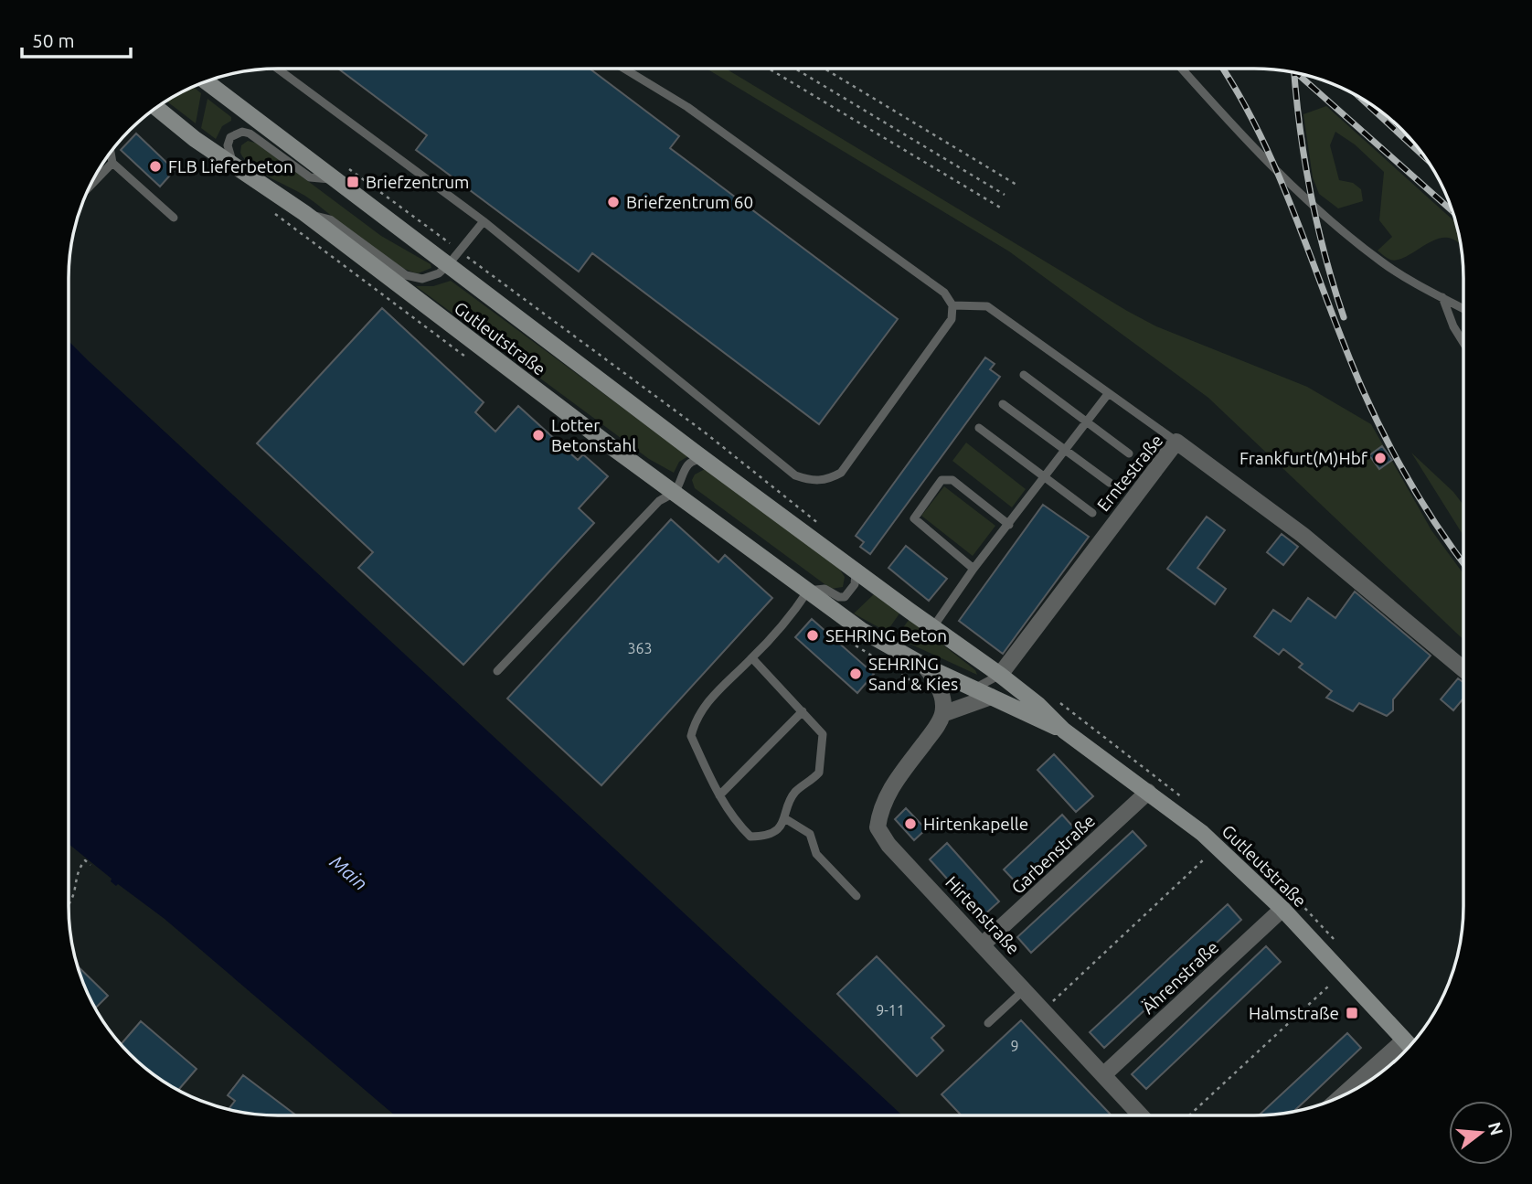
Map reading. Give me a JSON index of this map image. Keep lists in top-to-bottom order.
{
  "streets": {
    "main road": ["Gutleutstraße"],
    "street": [
      "Erntestraße",
      "Garbenstraße",
      "Hirtenstraße",
      "Ährenstraße"
    ]
  },
  "crossings": [
    ["Gutleutstraße", "Erntestraße"],
    ["Gutleutstraße", "Garbenstraße"],
    ["Gutleutstraße", "Ährenstraße"],
    ["Garbenstraße", "Hirtenstraße"],
    ["Hirtenstraße", "Ährenstraße"]
  ],
  "water": ["Main"],
  "places": {
    "other": [
      "FLB Lieferbeton",
      "Briefzentrum 60",
      "Lotter Betonstahl",
      "Frankfurt(M)Hbf",
      "SEHRING Beton",
      "SEHRING Sand & Kies",
      "Hirtenkapelle"
    ],
    "transit": ["Briefzentrum", "Halmstraße"]
  },
  "house_numbers": ["363", "9-11", "9"],
  "scale_bar": "50 m",
  "north": "right"
}
